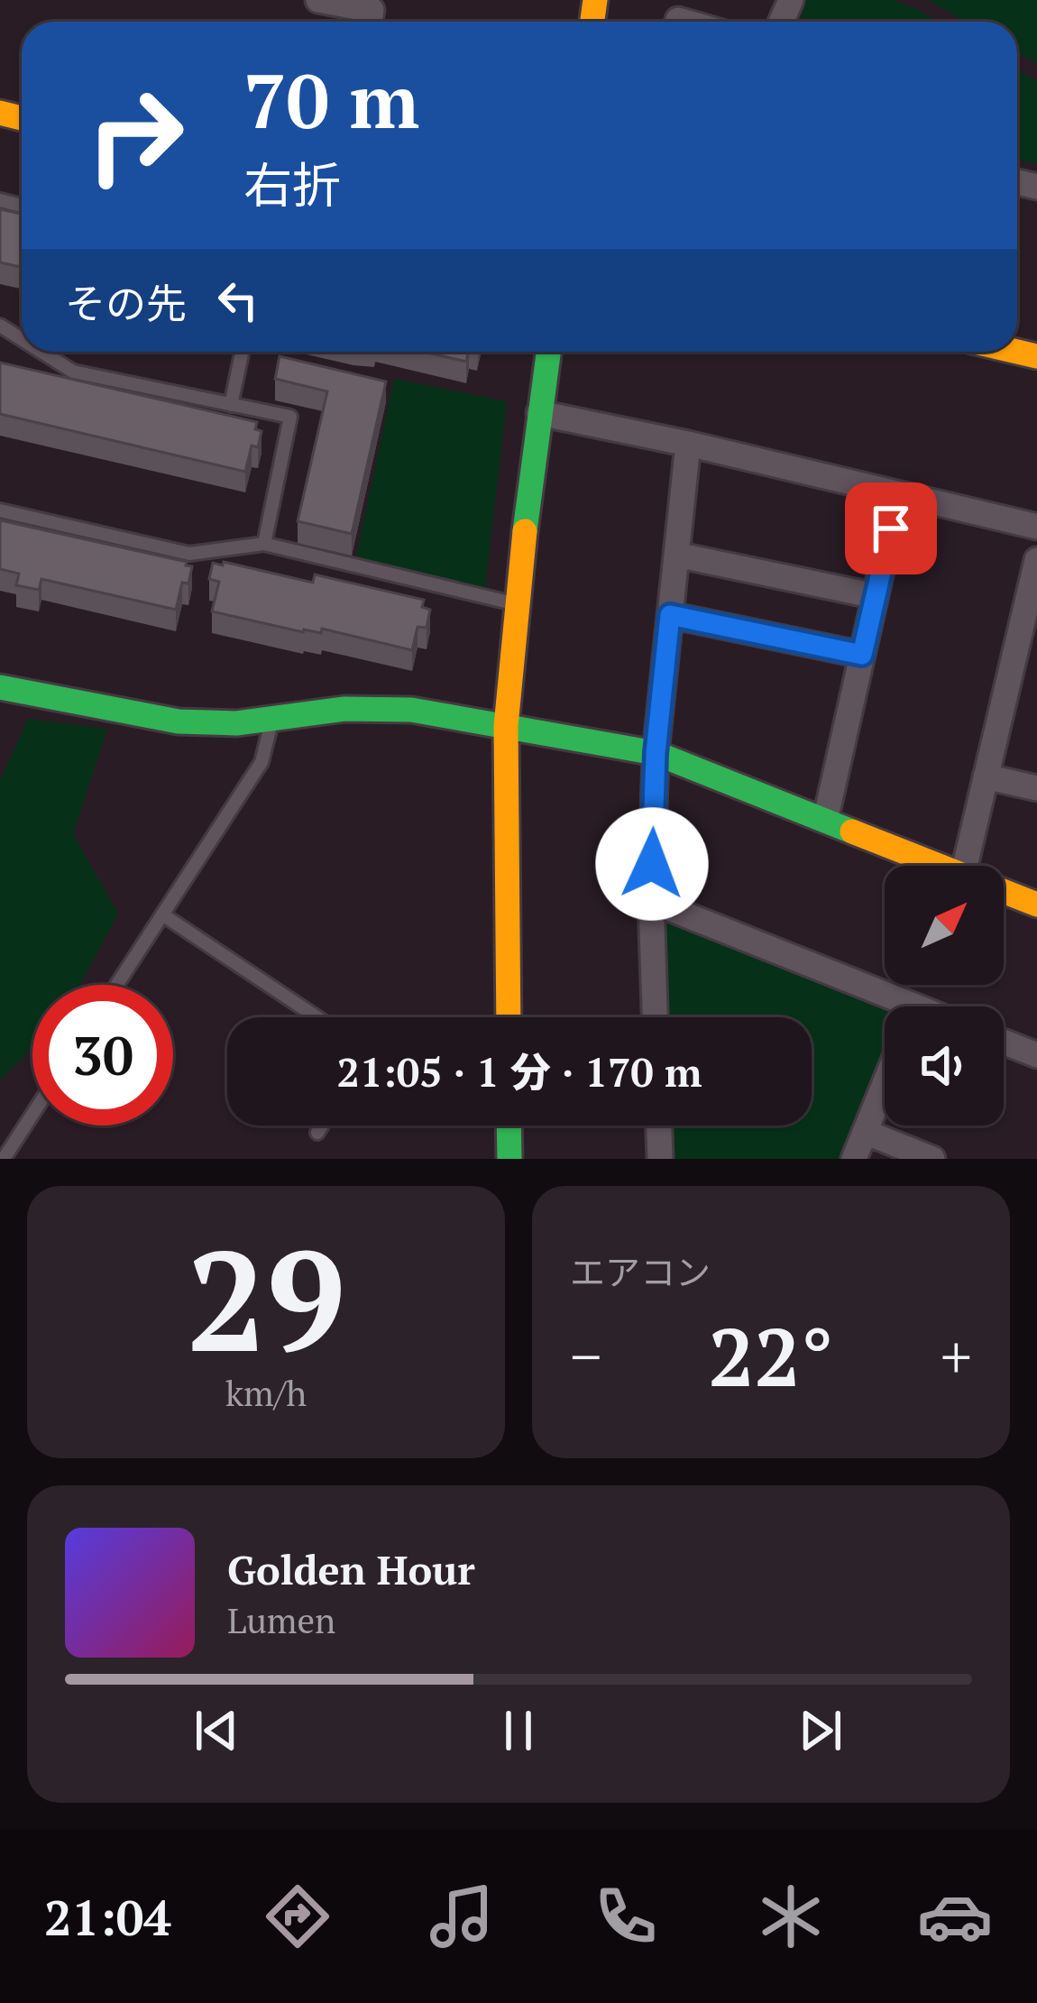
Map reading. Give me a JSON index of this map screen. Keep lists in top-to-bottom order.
{
  "north": "top right",
  "page": {
    "turn": ["70 m", "右折"],
    "then": "その先",
    "limit": "30",
    "trip": "21:05 · 1 分 · 170 m",
    "tile": [
      ["29", "km/h"],
      "エアコン"
    ],
    "heat": ["−", "22°", "+"],
    "song": ["Golden Hour", "Lumen"],
    "tabs": "21:04"
  }
}
